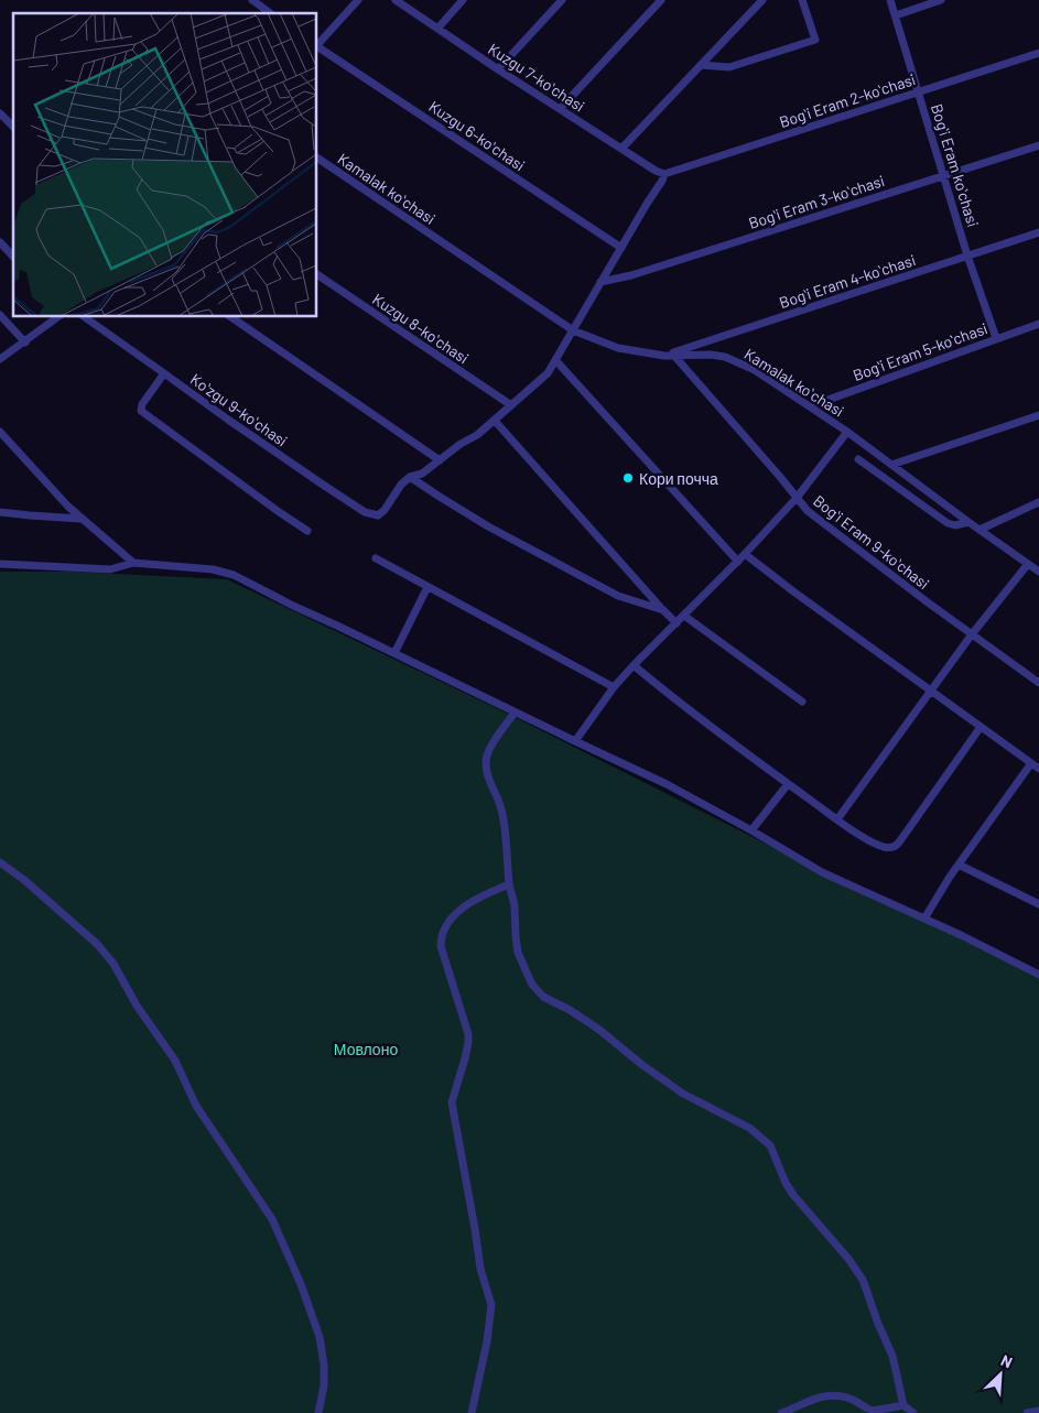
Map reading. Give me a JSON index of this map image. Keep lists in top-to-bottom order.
{
  "streets": {
    "street": [
      "Kuzgu 7-koʻchasi",
      "Bogʻi Eram 2-koʻchasi",
      "Kuzgu 6-koʻchasi",
      "Bogʻi Eram koʻchasi",
      "Kamalak koʻchasi",
      "Bogʻi Eram 3-koʻchasi",
      "Bogʻi Eram 4-koʻchasi",
      "Kuzgu 8-koʻchasi",
      "Bogʻi Eram 5-koʻchasi",
      "Koʻzgu 9-koʻchasi",
      "Bogʻi Eram 9-koʻchasi"
    ]
  },
  "crossings": [
    ["Kuzgu 7-koʻchasi", "Bogʻi Eram 2-koʻchasi"],
    ["Bogʻi Eram 2-koʻchasi", "Bogʻi Eram koʻchasi"],
    ["Bogʻi Eram koʻchasi", "Bogʻi Eram 3-koʻchasi"],
    ["Bogʻi Eram koʻchasi", "Bogʻi Eram 4-koʻchasi"],
    ["Bogʻi Eram koʻchasi", "Bogʻi Eram 5-koʻchasi"],
    ["Kamalak koʻchasi", "Bogʻi Eram 4-koʻchasi"],
    ["Kamalak koʻchasi", "Bogʻi Eram 5-koʻchasi"]
  ],
  "parks": ["Мовлоно"],
  "places": ["Кори почча"],
  "north": "top right"
}
